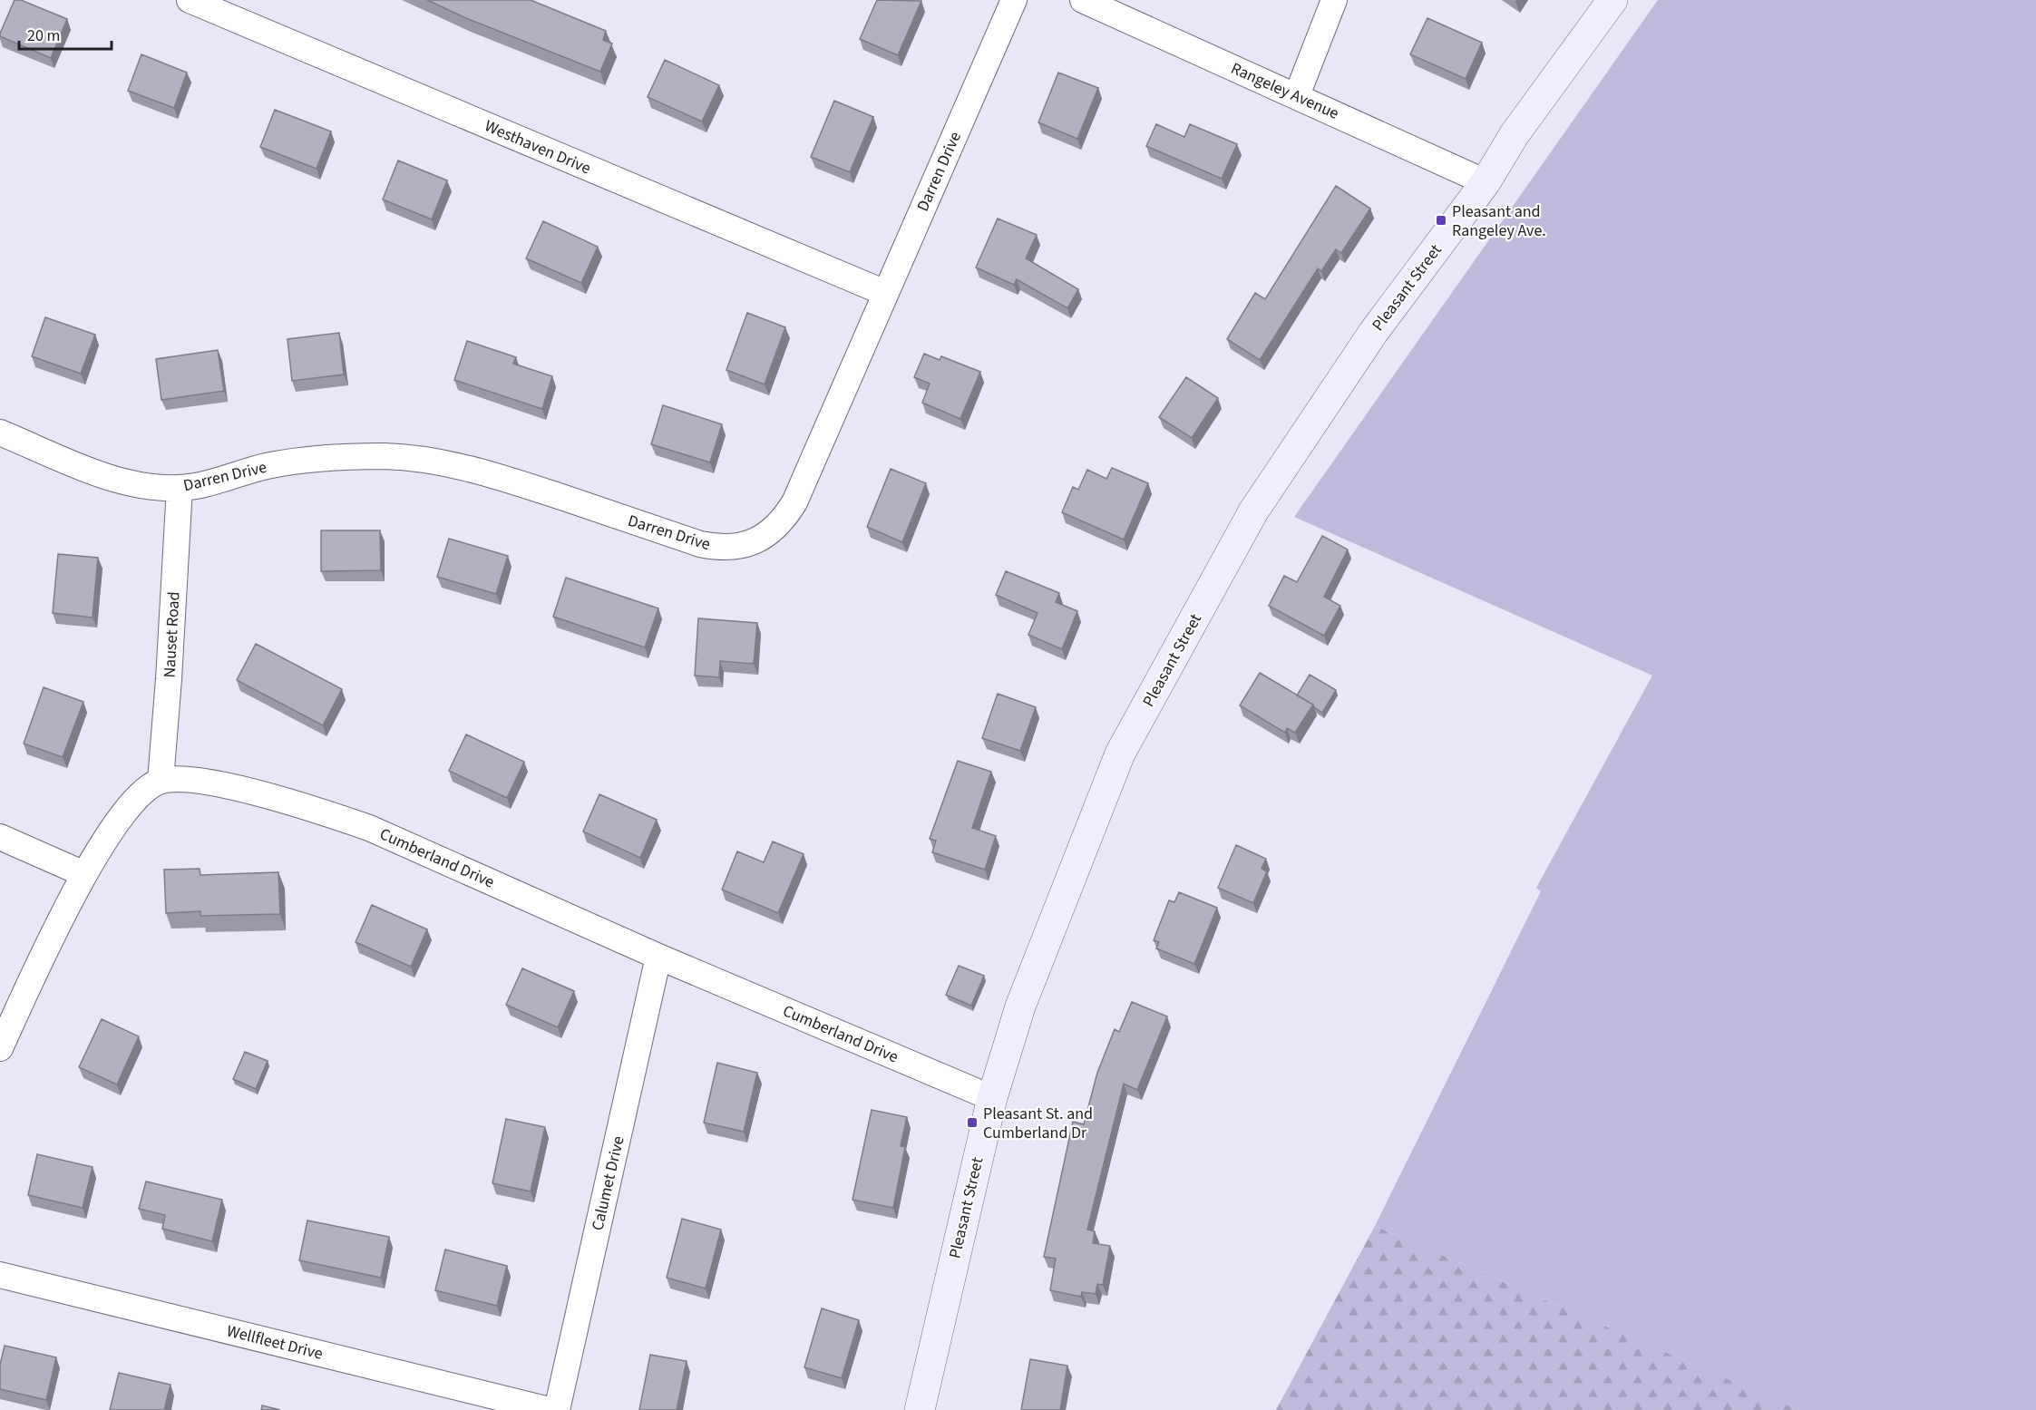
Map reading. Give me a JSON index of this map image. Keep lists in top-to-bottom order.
{
  "streets": {
    "main road": ["Pleasant Street"],
    "street": [
      "Rangeley Avenue",
      "Westhaven Drive",
      "Darren Drive",
      "Nauset Road",
      "Cumberland Drive",
      "Calumet Drive",
      "Wellfleet Drive"
    ]
  },
  "crossings": [
    ["Rangeley Avenue", "Pleasant Street"],
    ["Westhaven Drive", "Darren Drive"],
    ["Darren Drive", "Nauset Road"],
    ["Pleasant Street", "Cumberland Drive"],
    ["Nauset Road", "Cumberland Drive"],
    ["Cumberland Drive", "Calumet Drive"]
  ],
  "places": {
    "transit": ["Pleasant and Rangeley Ave.", "Pleasant St. and Cumberland Dr"]
  },
  "scale_bar": "20 m"
}
